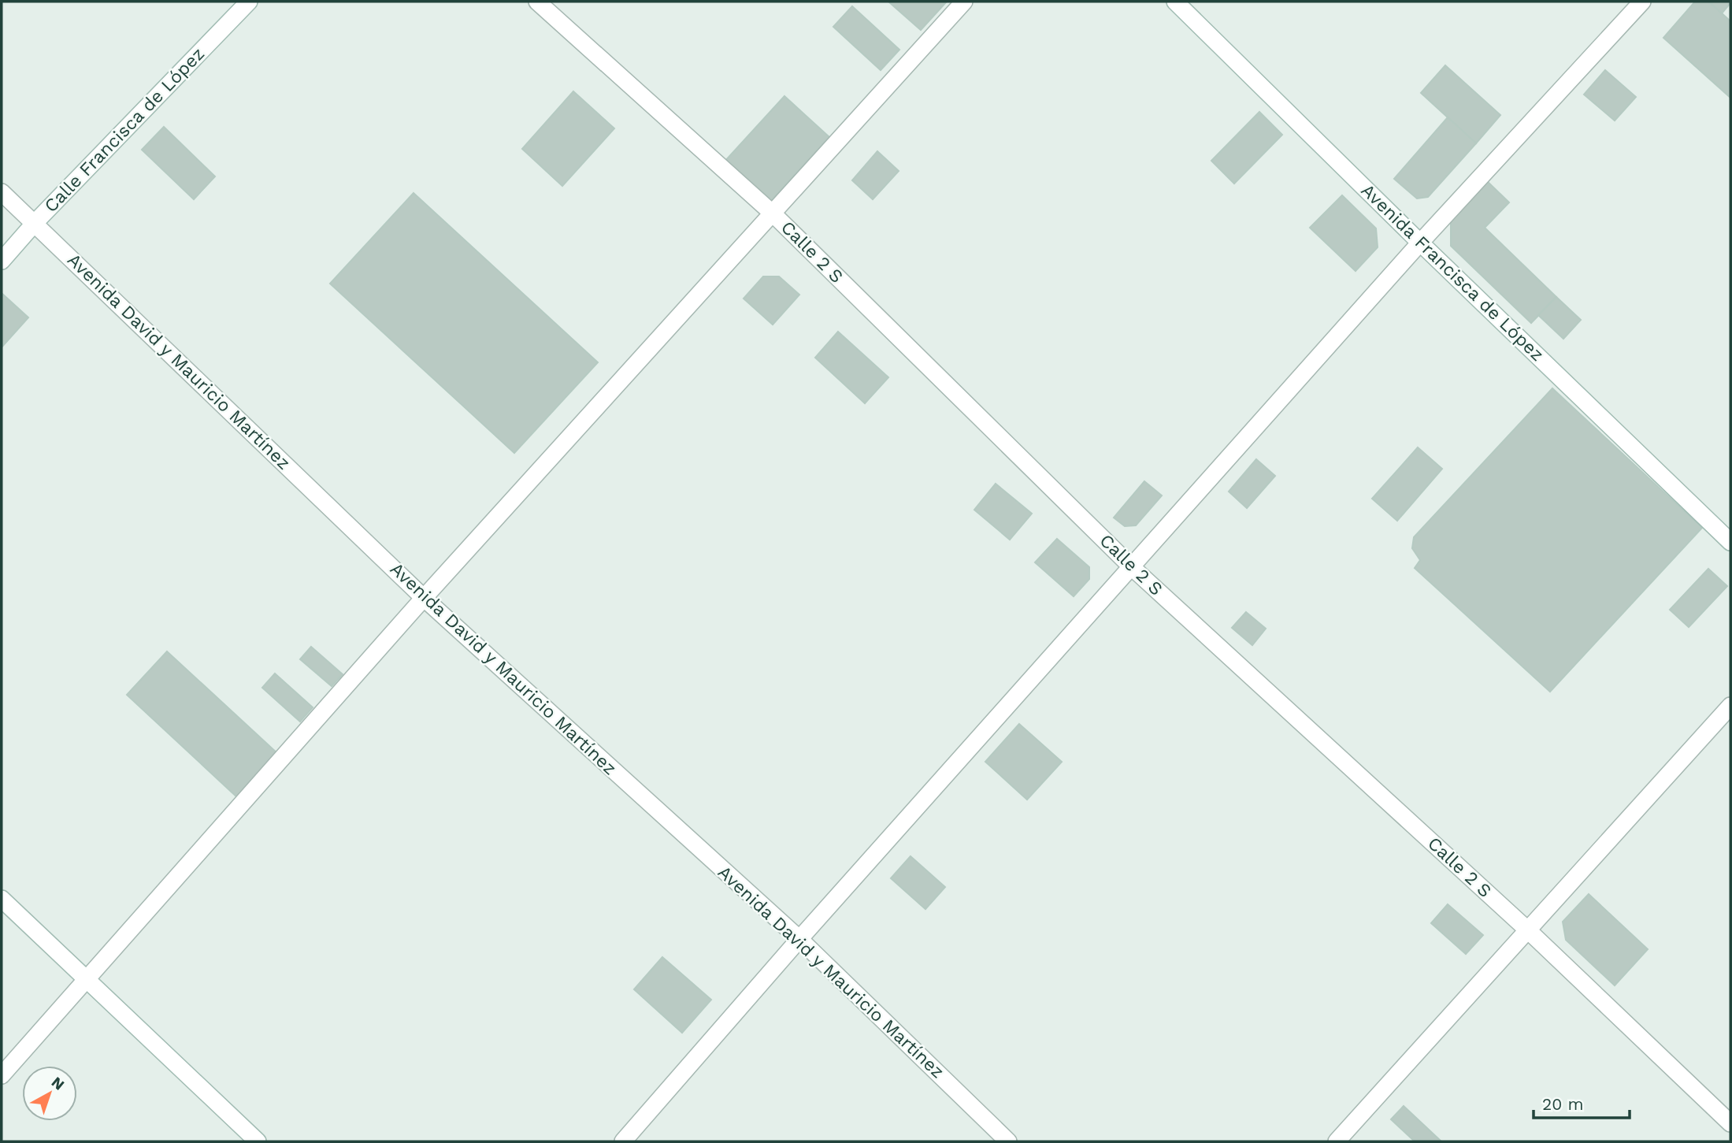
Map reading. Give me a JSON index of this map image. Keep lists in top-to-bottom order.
{
  "streets": {
    "street": [
      "Calle Francisca de López",
      "Calle 2 S",
      "Avenida Francisca de López",
      "Avenida David y Mauricio Martínez"
    ]
  },
  "crossings": [
    ["Calle Francisca de López", "Avenida David y Mauricio Martínez"]
  ],
  "scale_bar": "20 m",
  "north": "top right"
}
